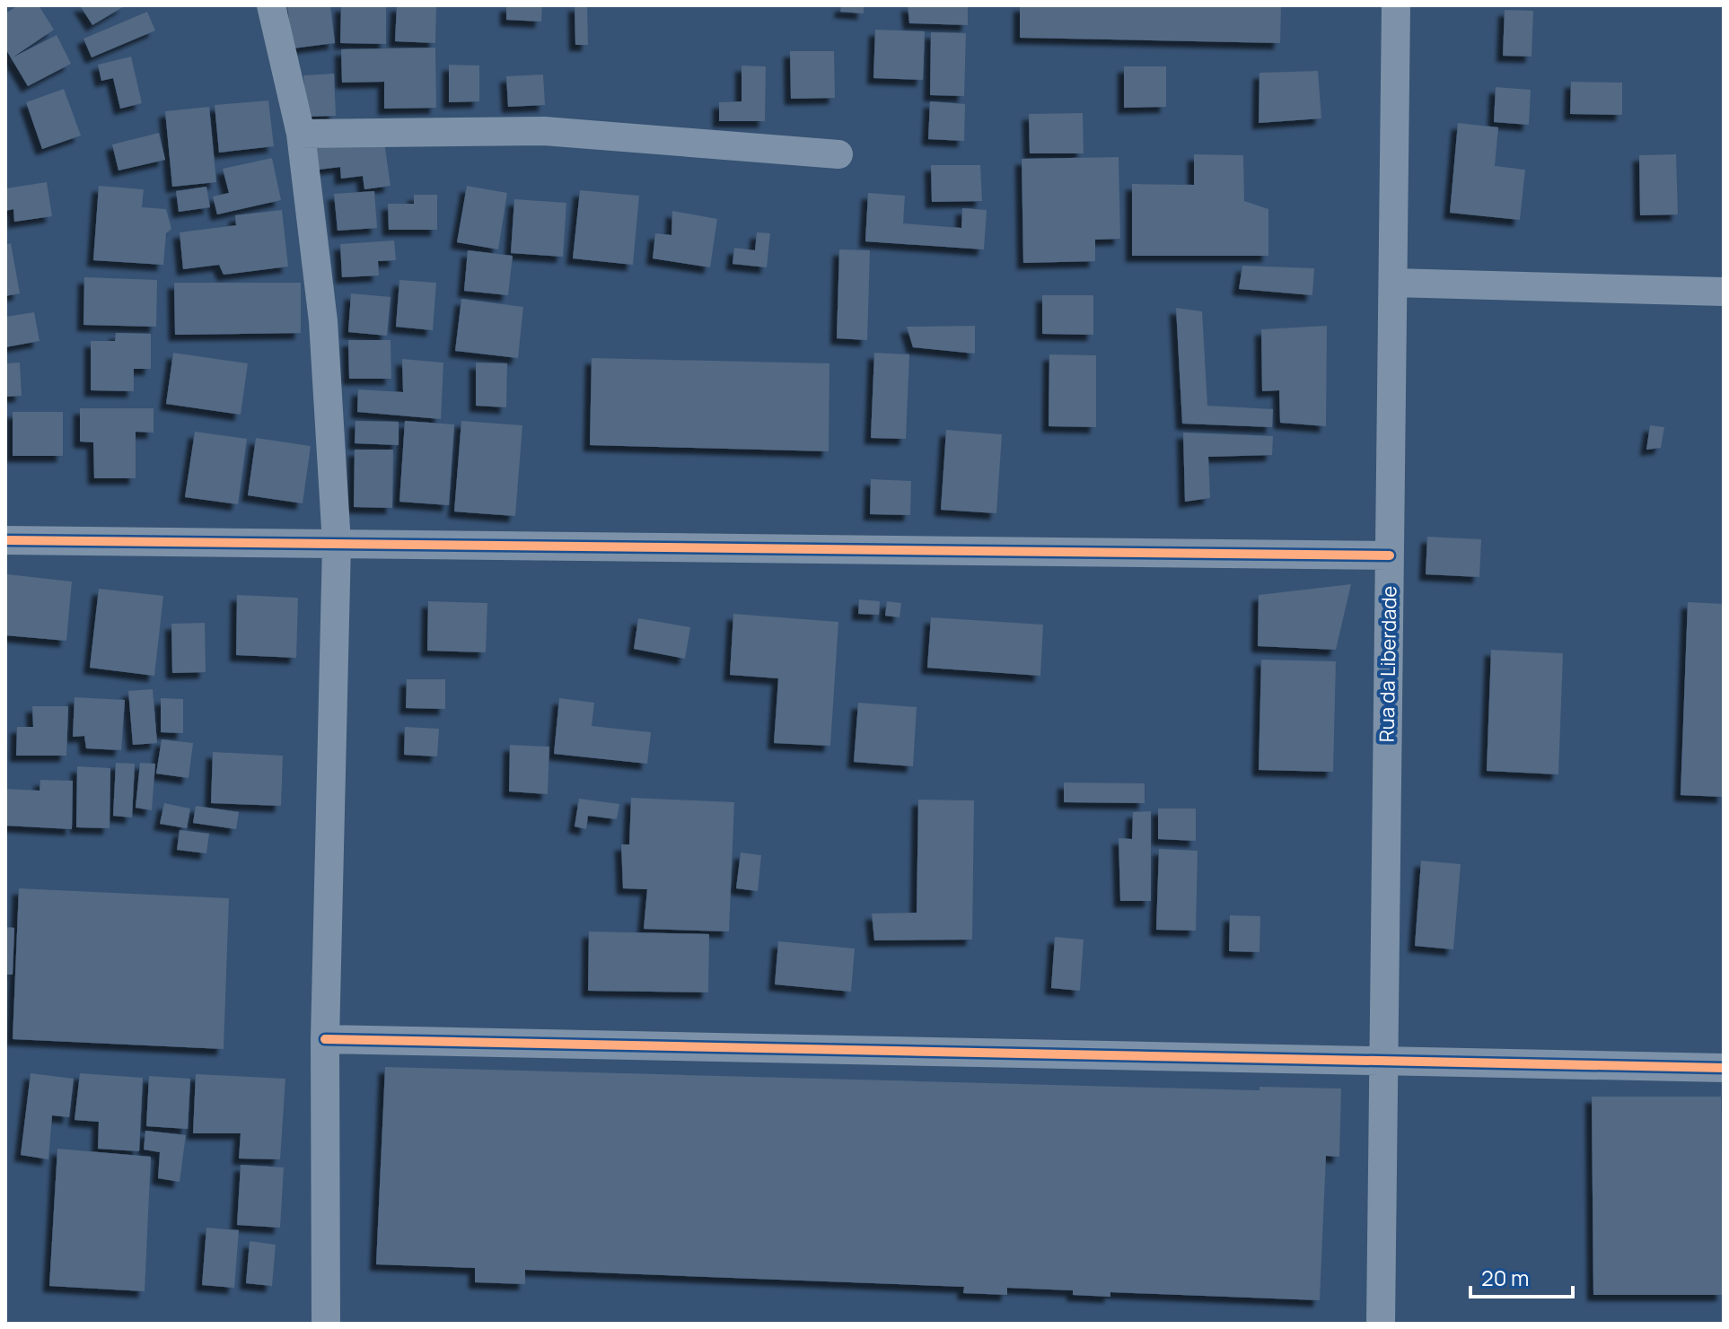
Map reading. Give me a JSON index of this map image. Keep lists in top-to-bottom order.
{
  "streets": {
    "street": ["Rua da Liberdade"]
  },
  "scale_bar": "20 m"
}
